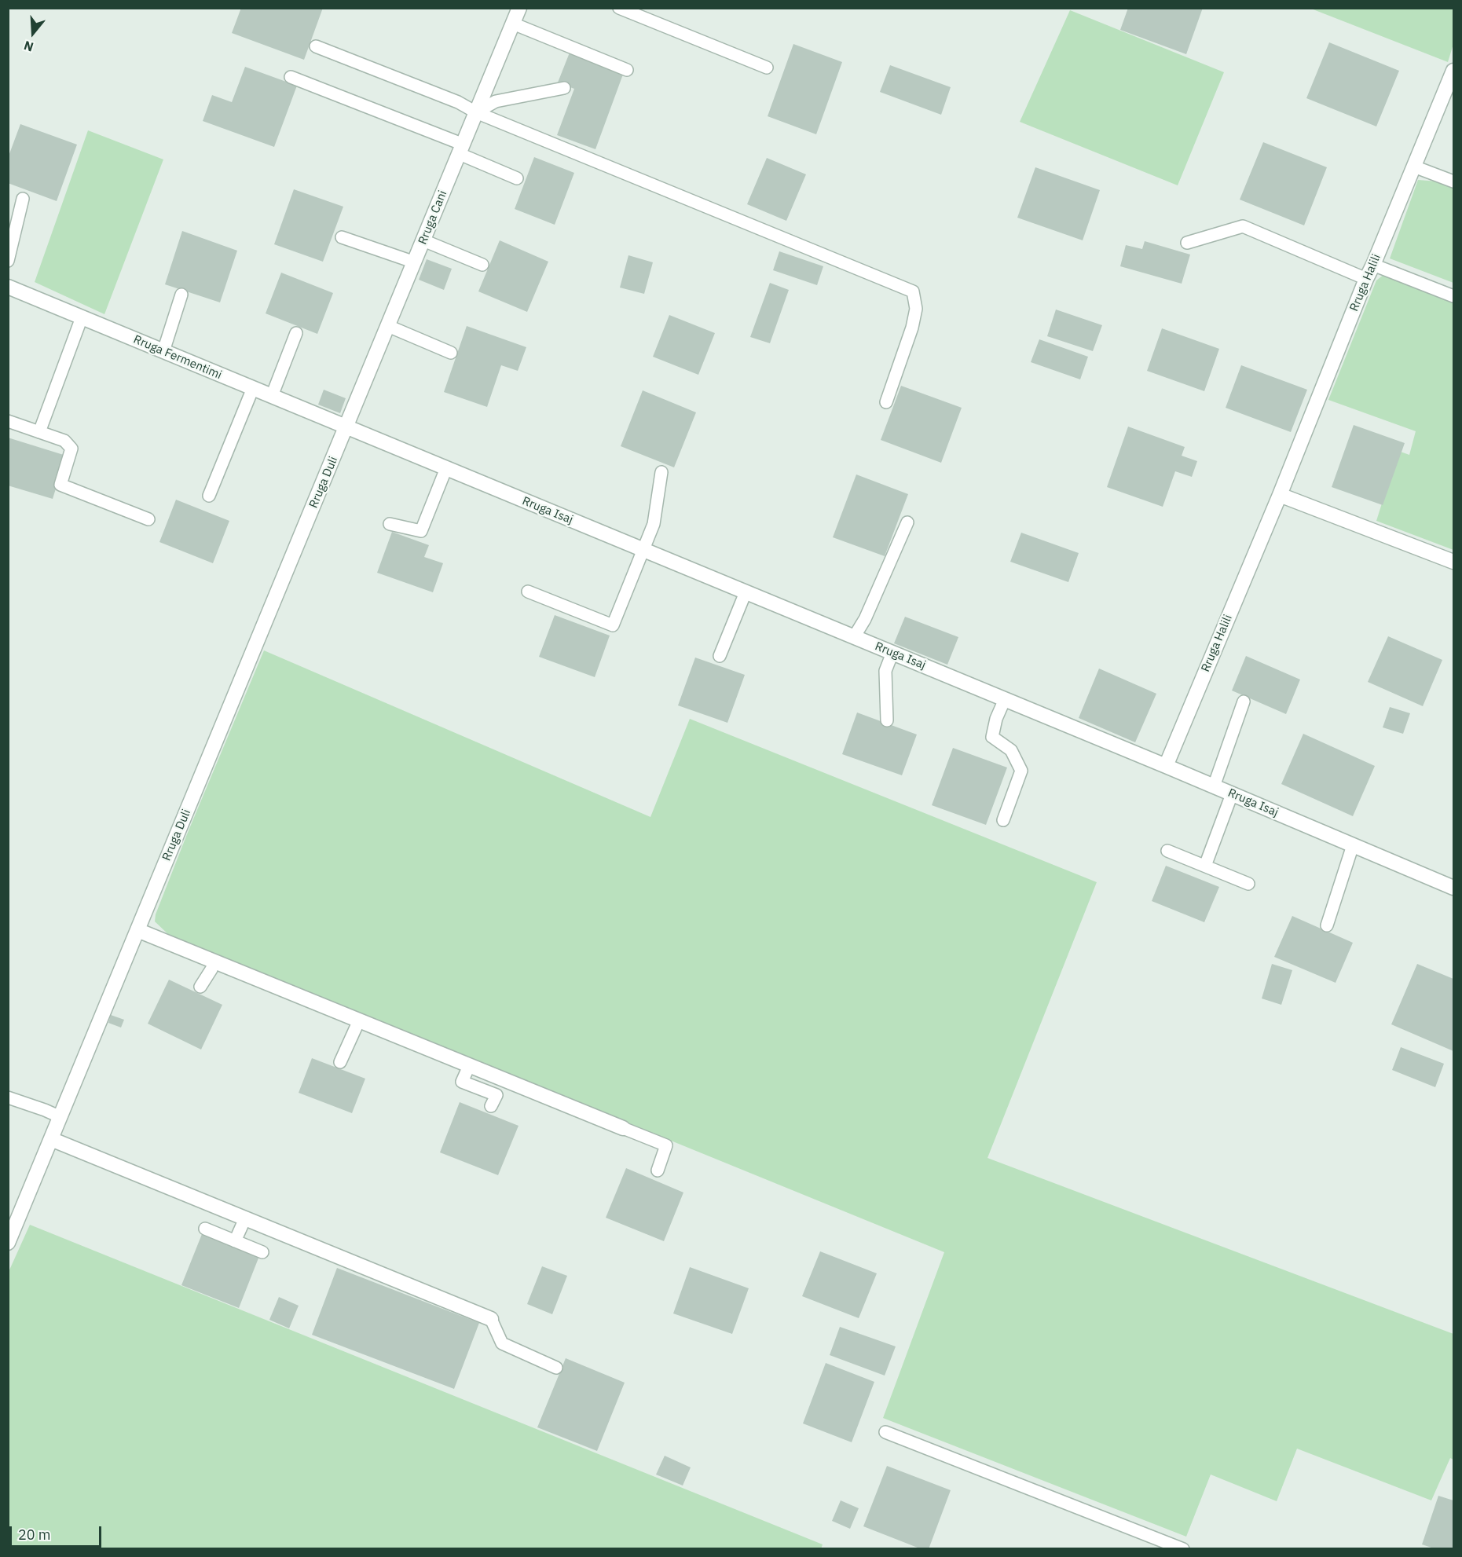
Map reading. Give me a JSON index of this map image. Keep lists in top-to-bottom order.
{
  "streets": {
    "street": [
      "Rruga Cani",
      "Rruga Halili",
      "Rruga Fermentimi",
      "Rruga Duli",
      "Rruga Isaj"
    ]
  },
  "crossings": [
    ["Rruga Cani", "Rruga Fermentimi"],
    ["Rruga Cani", "Rruga Duli"],
    ["Rruga Cani", "Rruga Isaj"],
    ["Rruga Halili", "Rruga Isaj"],
    ["Rruga Fermentimi", "Rruga Duli"],
    ["Rruga Fermentimi", "Rruga Isaj"],
    ["Rruga Duli", "Rruga Isaj"]
  ],
  "scale_bar": "20 m",
  "north": "bottom"
}
